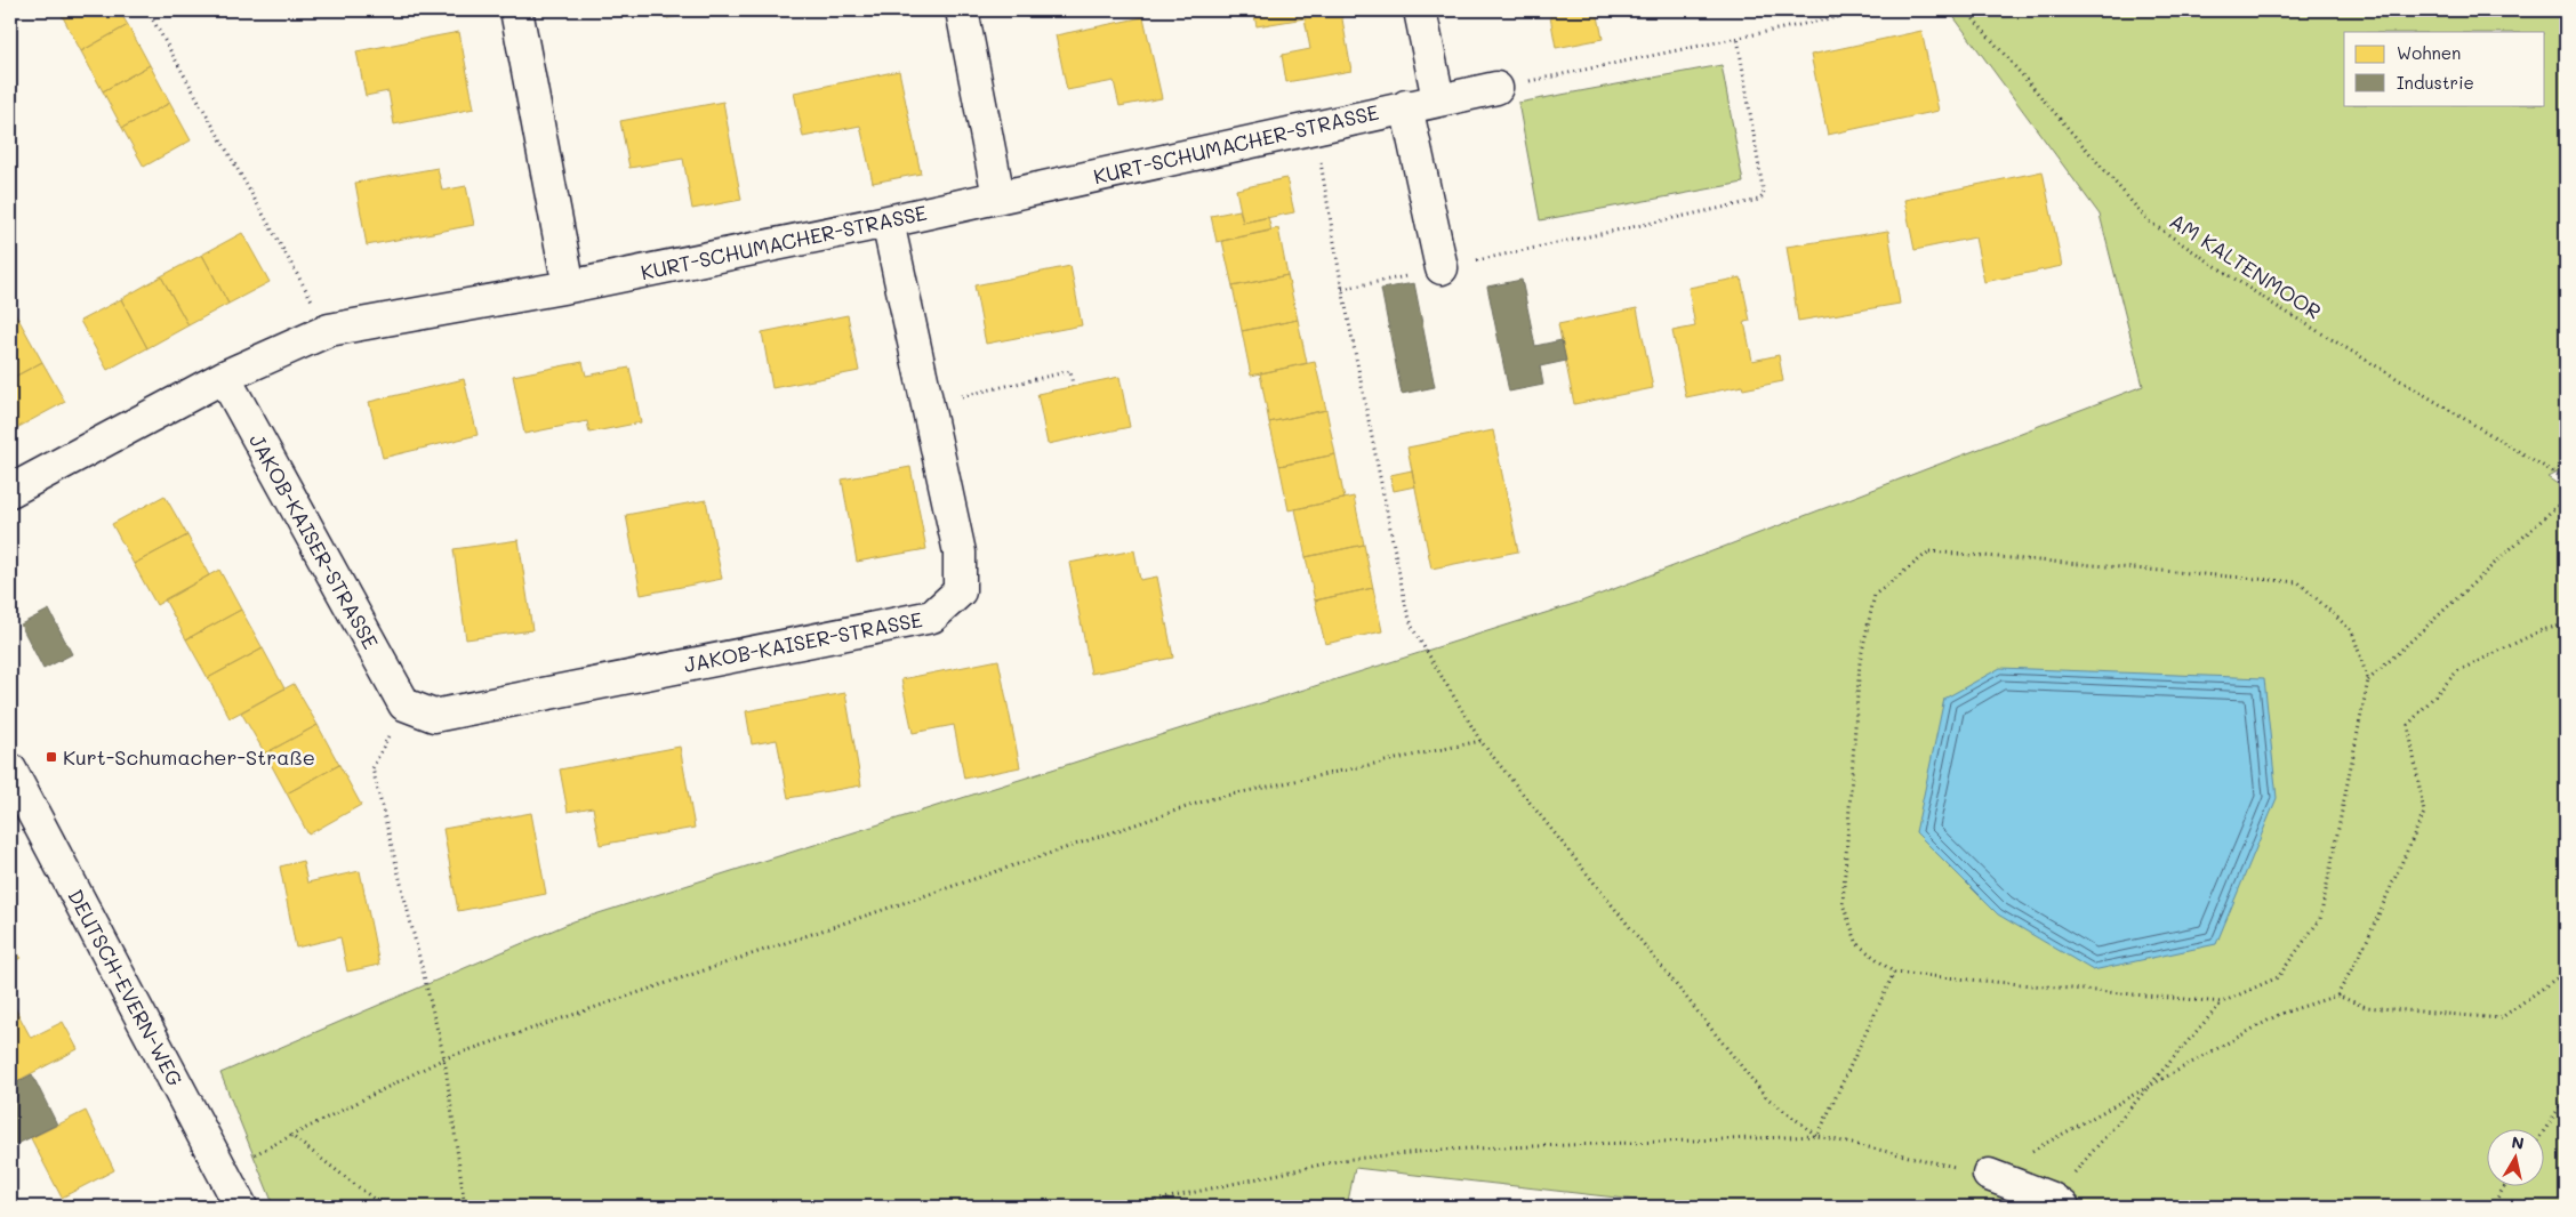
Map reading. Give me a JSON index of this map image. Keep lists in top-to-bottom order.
{
  "streets": {
    "street": ["KURT-SCHUMACHER-STRASSE", "JAKOB-KAISER-STRASSE", "DEUTSCH-EVERN-WEG"],
    "path": ["AM KALTENMOOR"]
  },
  "crossings": [
    ["KURT-SCHUMACHER-STRASSE", "JAKOB-KAISER-STRASSE"]
  ],
  "places": {
    "transit": ["Kurt-Schumacher-Straße"]
  },
  "legend": ["Wohnen", "Industrie"],
  "north": "top"
}
